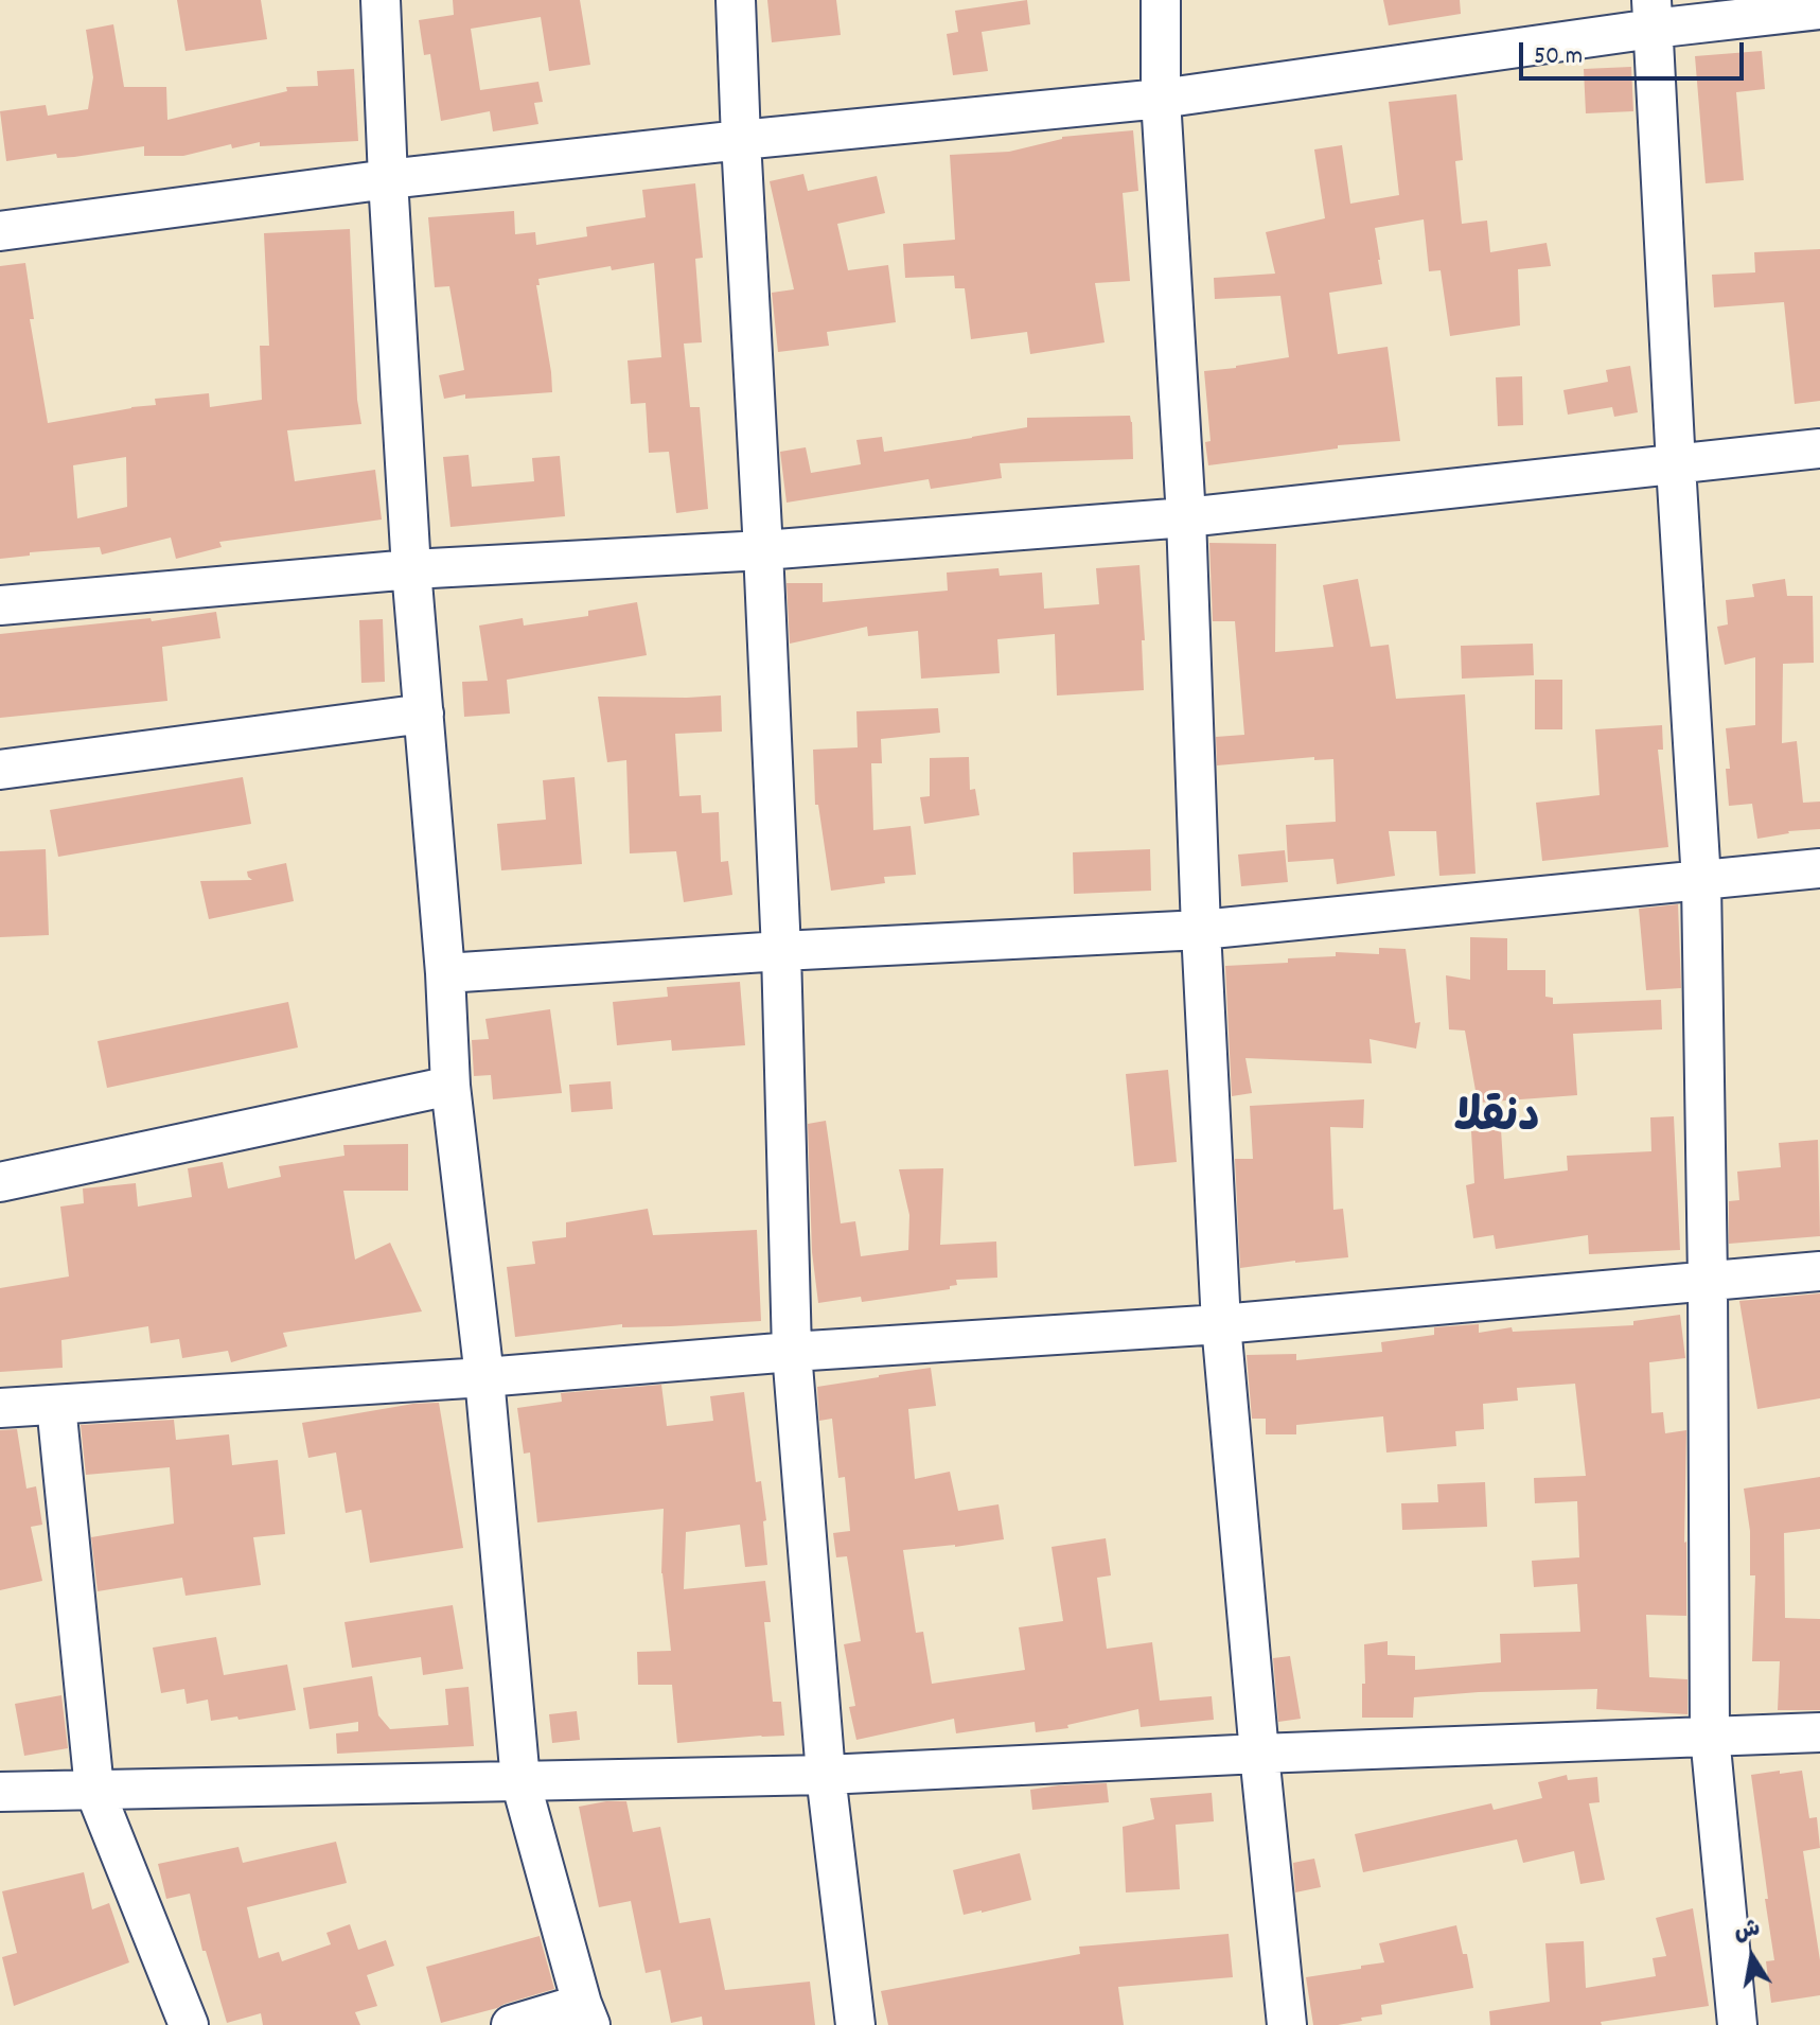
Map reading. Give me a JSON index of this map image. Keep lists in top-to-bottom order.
{
  "districts": ["دنقلا"],
  "scale_bar": "50 m",
  "north": "top"
}
